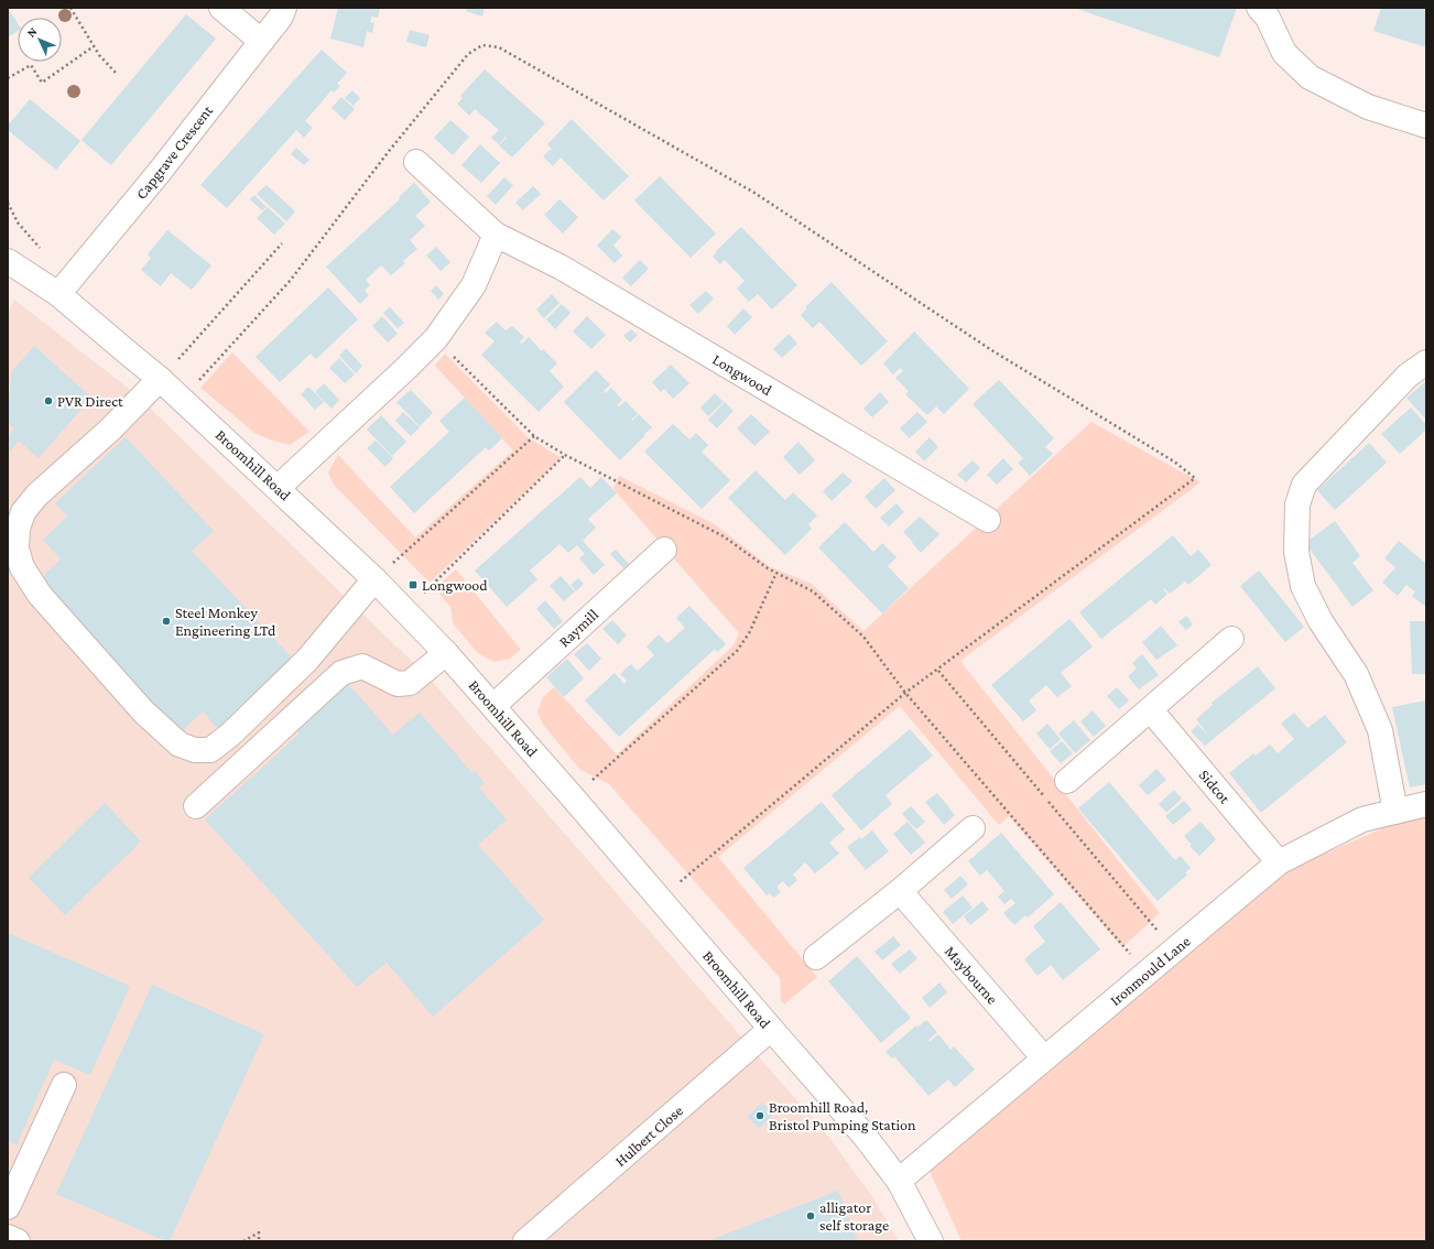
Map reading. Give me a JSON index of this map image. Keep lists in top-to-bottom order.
{
  "streets": {
    "street": [
      "Capgrave Crescent",
      "Longwood",
      "Broomhill Road",
      "Raymill",
      "Sidcot",
      "Ironmould Lane",
      "Maybourne",
      "Hulbert Close"
    ]
  },
  "crossings": [
    ["Capgrave Crescent", "Broomhill Road"],
    ["Broomhill Road", "Raymill"],
    ["Broomhill Road", "Ironmould Lane"],
    ["Broomhill Road", "Hulbert Close"],
    ["Sidcot", "Ironmould Lane"],
    ["Ironmould Lane", "Maybourne"]
  ],
  "places": {
    "other": [
      "PVR Direct",
      "Steel Monkey Engineering LTd",
      "Broomhill Road, Bristol Pumping Station",
      "alligator self storage"
    ],
    "transit": ["Longwood"]
  },
  "north": "top left"
}
